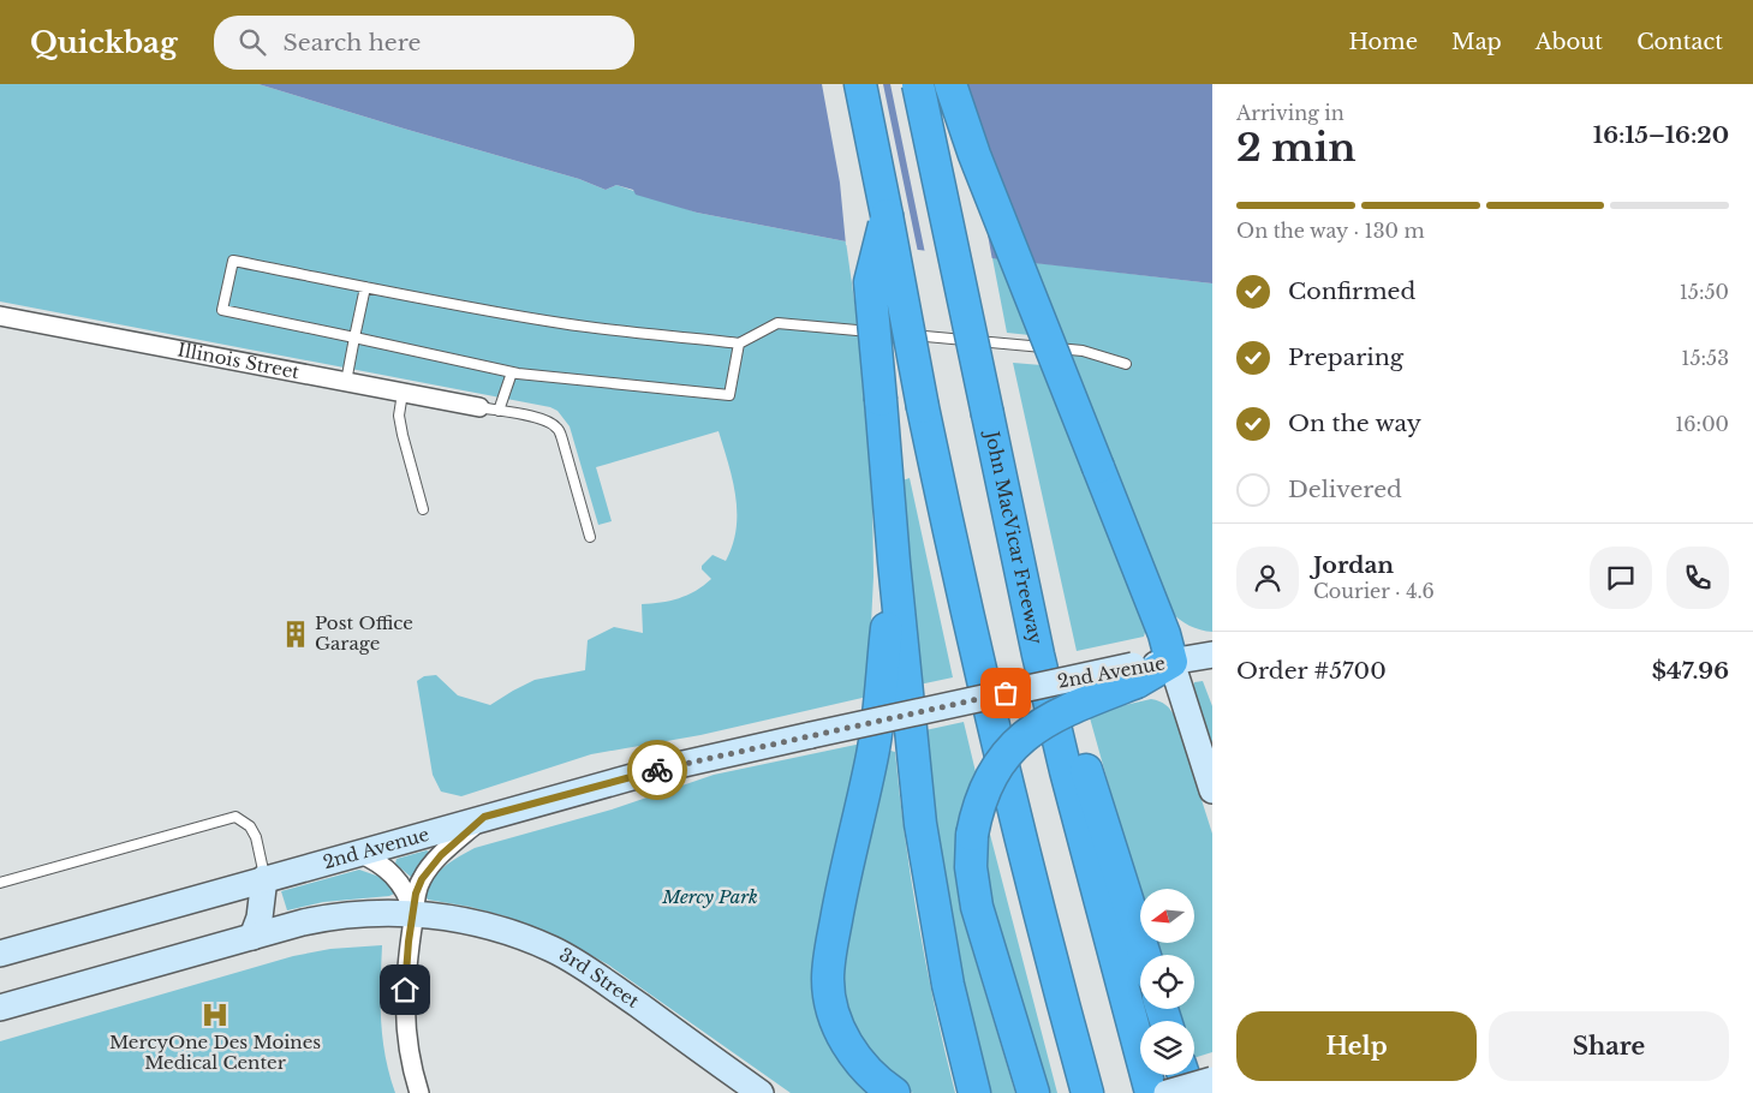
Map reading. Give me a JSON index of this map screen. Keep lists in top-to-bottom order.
{
  "streets": {
    "highway": ["John MacVicar Freeway"],
    "main road": ["2nd Avenue", "3rd Street"],
    "street": ["Illinois Street"]
  },
  "parks": ["Mercy Park"],
  "places": {
    "building": ["Post Office Garage"],
    "hospital": ["MercyOne Des Moines Medical Center"]
  },
  "north": "left",
  "page": {
    "header": "Quickbag",
    "search": "Search here",
    "nav": [
      "Home",
      "Map",
      "About",
      "Contact"
    ],
    "heading": ["2 min", "Arriving in", "16:15–16:20"],
    "panel": [
      "Jordan",
      "Courier · 4.6",
      "Order #5700",
      "$47.96"
    ],
    "bar": "On the way · 130 m",
    "list": [
      ["Confirmed", "15:50"],
      ["Preparing", "15:53"],
      ["On the way", "16:00"],
      "Delivered"
    ],
    "buttons": ["Help", "Share"]
  }
}
